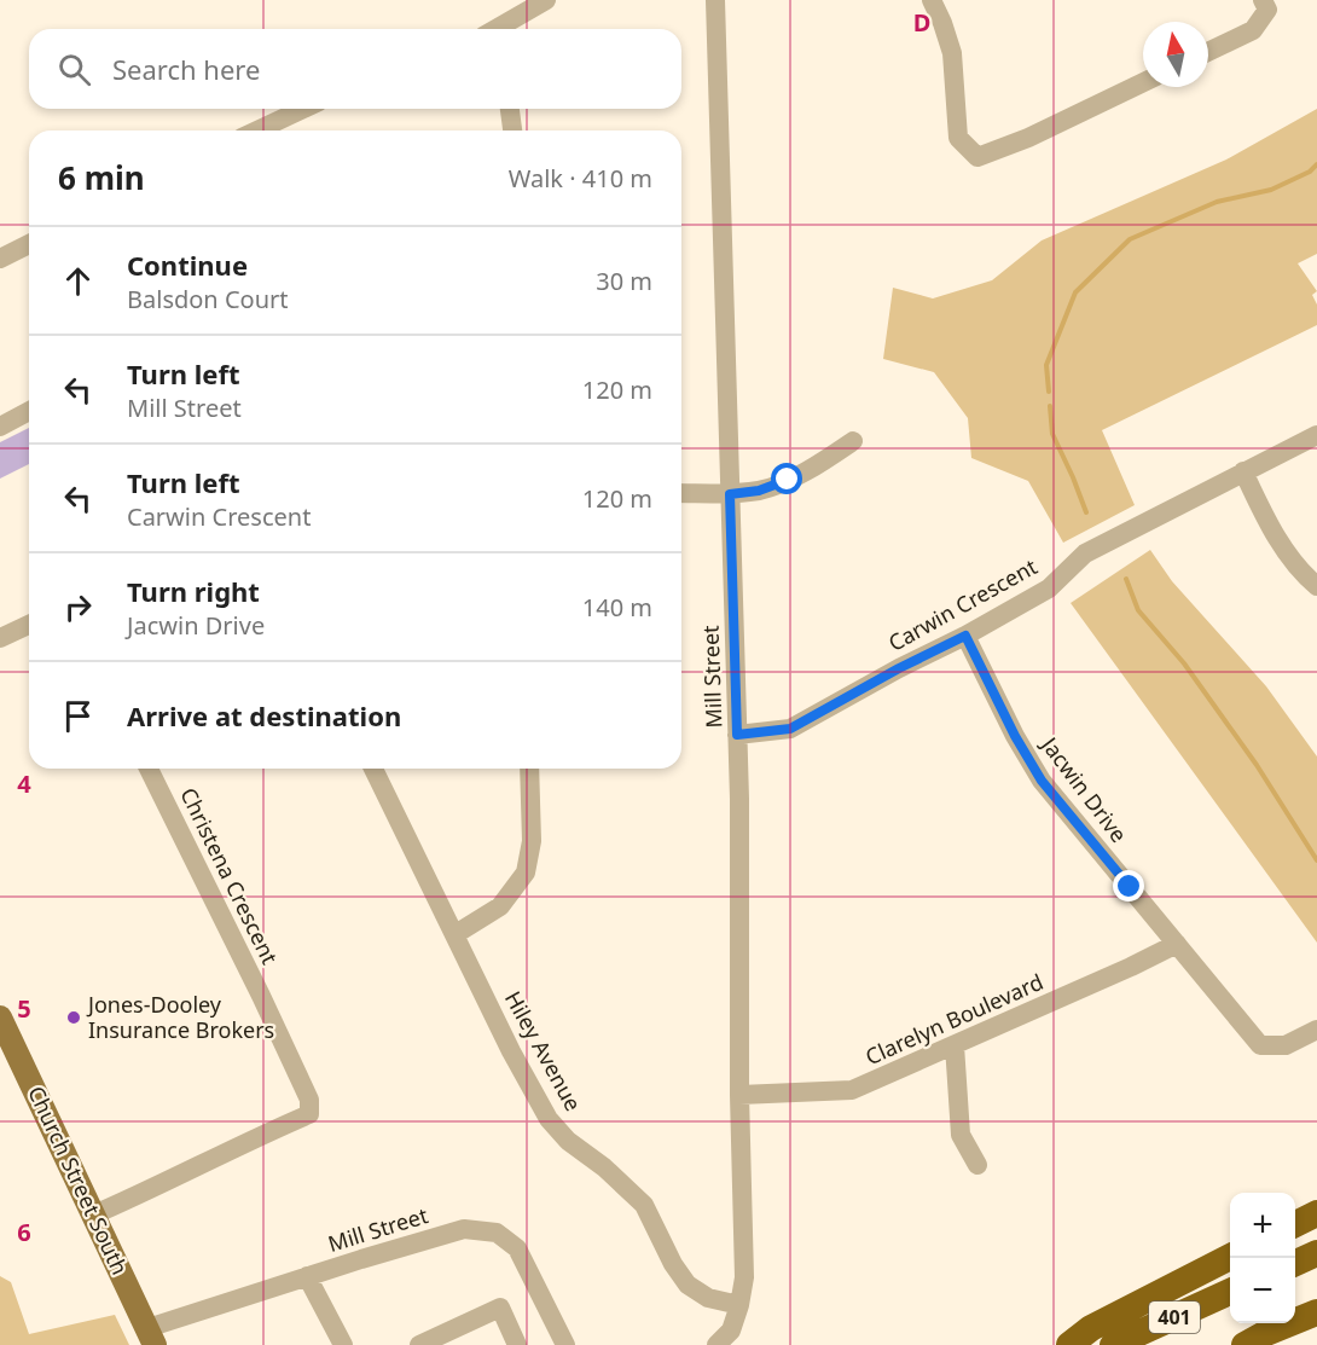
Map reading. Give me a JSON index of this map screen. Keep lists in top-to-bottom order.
{
  "streets": {
    "highway": ["401"],
    "main road": ["Church Street South"],
    "street": [
      "Carwin Crescent",
      "Mill Street",
      "Jacwin Drive",
      "Christena Crescent",
      "Clarelyn Boulevard",
      "Hiley Avenue"
    ]
  },
  "crossings": [
    ["Carwin Crescent", "Mill Street"],
    ["Carwin Crescent", "Jacwin Drive"],
    ["Mill Street", "Clarelyn Boulevard"],
    ["Mill Street", "Hiley Avenue"],
    ["Mill Street", "Church Street South"],
    ["Jacwin Drive", "Clarelyn Boulevard"],
    ["Christena Crescent", "Church Street South"]
  ],
  "places": ["Jones-Dooley Insurance Brokers"],
  "north": "top",
  "page": {
    "search": "Search here",
    "heading": ["6 min", "Walk · 410 m"],
    "list": [
      ["Continue", "Balsdon Court", "30 m"],
      ["Turn left", "Mill Street", "120 m"],
      ["Turn left", "Carwin Crescent", "120 m"],
      ["Turn right", "Jacwin Drive", "140 m"],
      "Arrive at destination"
    ],
    "map_buttons": ["+", "−"]
  },
  "grid": {
    "columns": ["D"],
    "rows": ["4", "5", "6"]
  }
}
